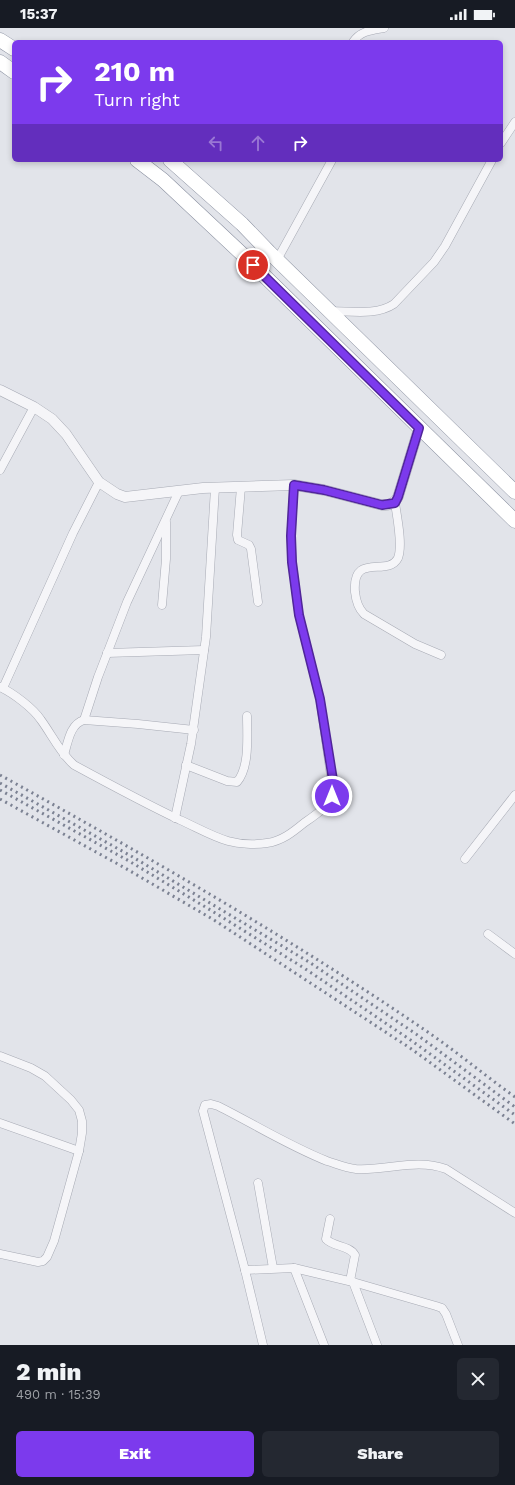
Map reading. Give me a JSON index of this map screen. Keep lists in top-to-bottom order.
{
  "page": {
    "status": "15:37",
    "turn": ["210 m", "Turn right"],
    "heading": ["2 min", "490 m · 15:39"],
    "buttons": ["Exit", "Share"]
  }
}
